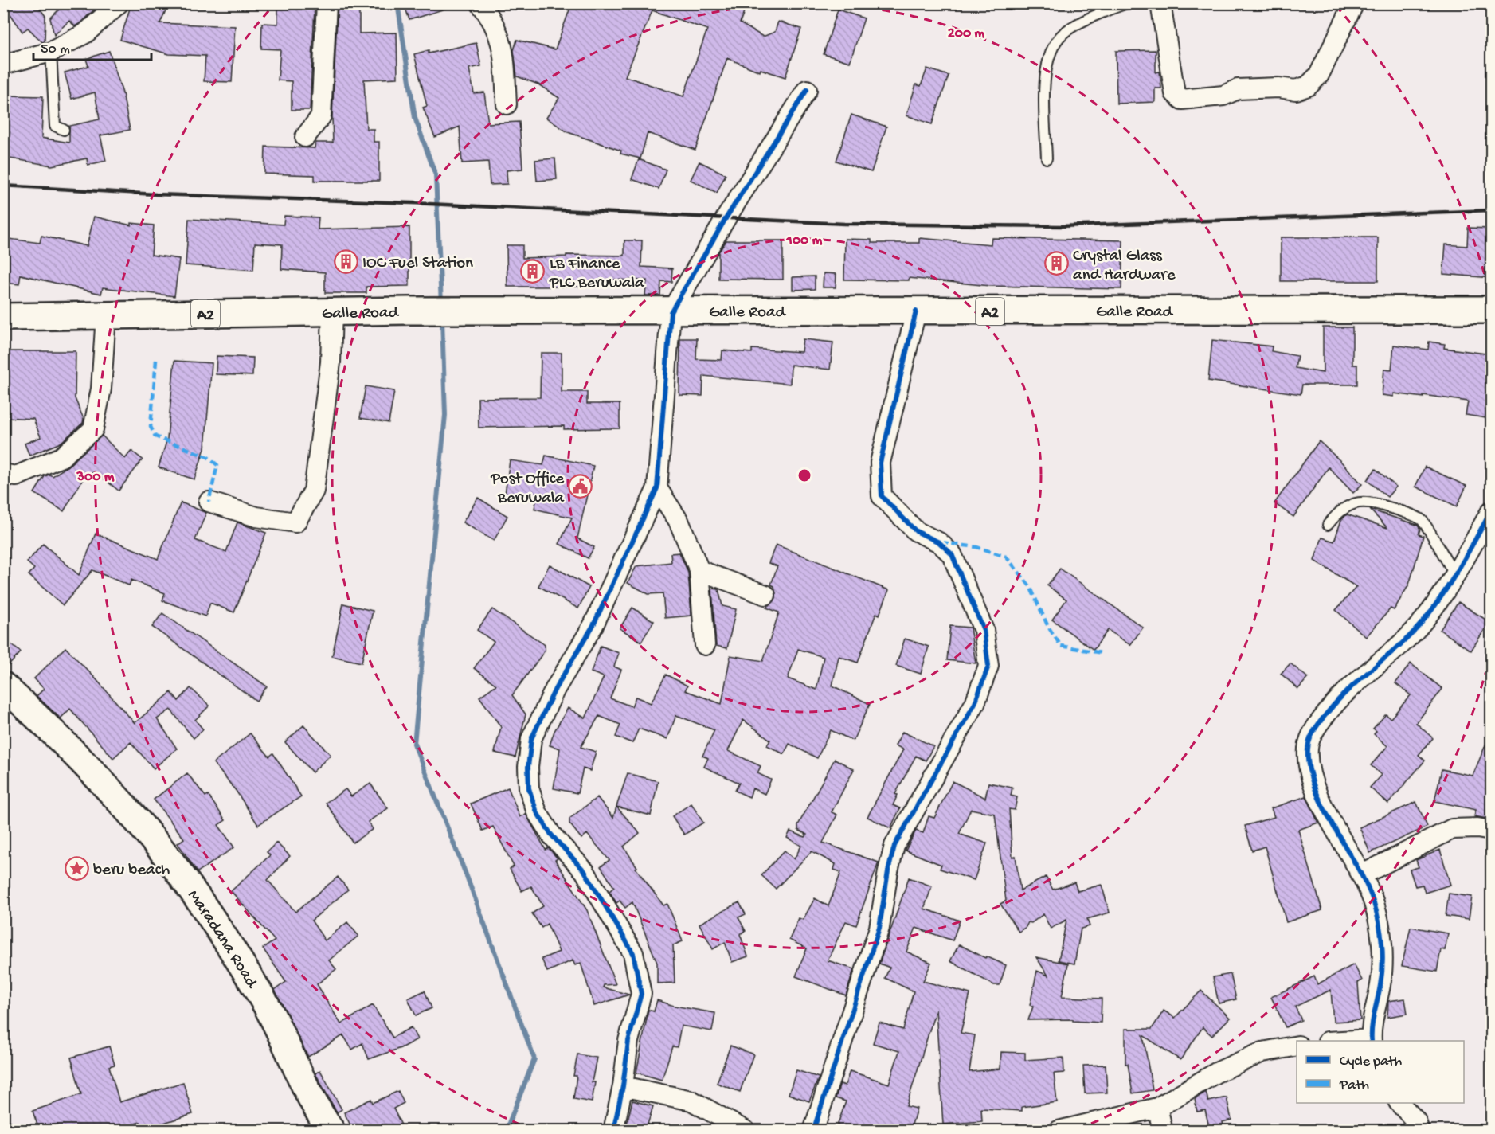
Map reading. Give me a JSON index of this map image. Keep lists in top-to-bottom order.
{
  "streets": {
    "main road": ["Galle Road", "A2", "Maradana Road"]
  },
  "places": {
    "building": ["IOC Fuel Station", "Crystal Glass and Hardware", "LB Finance PLC Beruwala"],
    "public building": ["Post Office Beruwala"],
    "place": ["beru beach"]
  },
  "legend": ["Cycle path", "Path"],
  "scale_bar": "50 m",
  "rings": ["200 m", "100 m", "300 m"]
}
